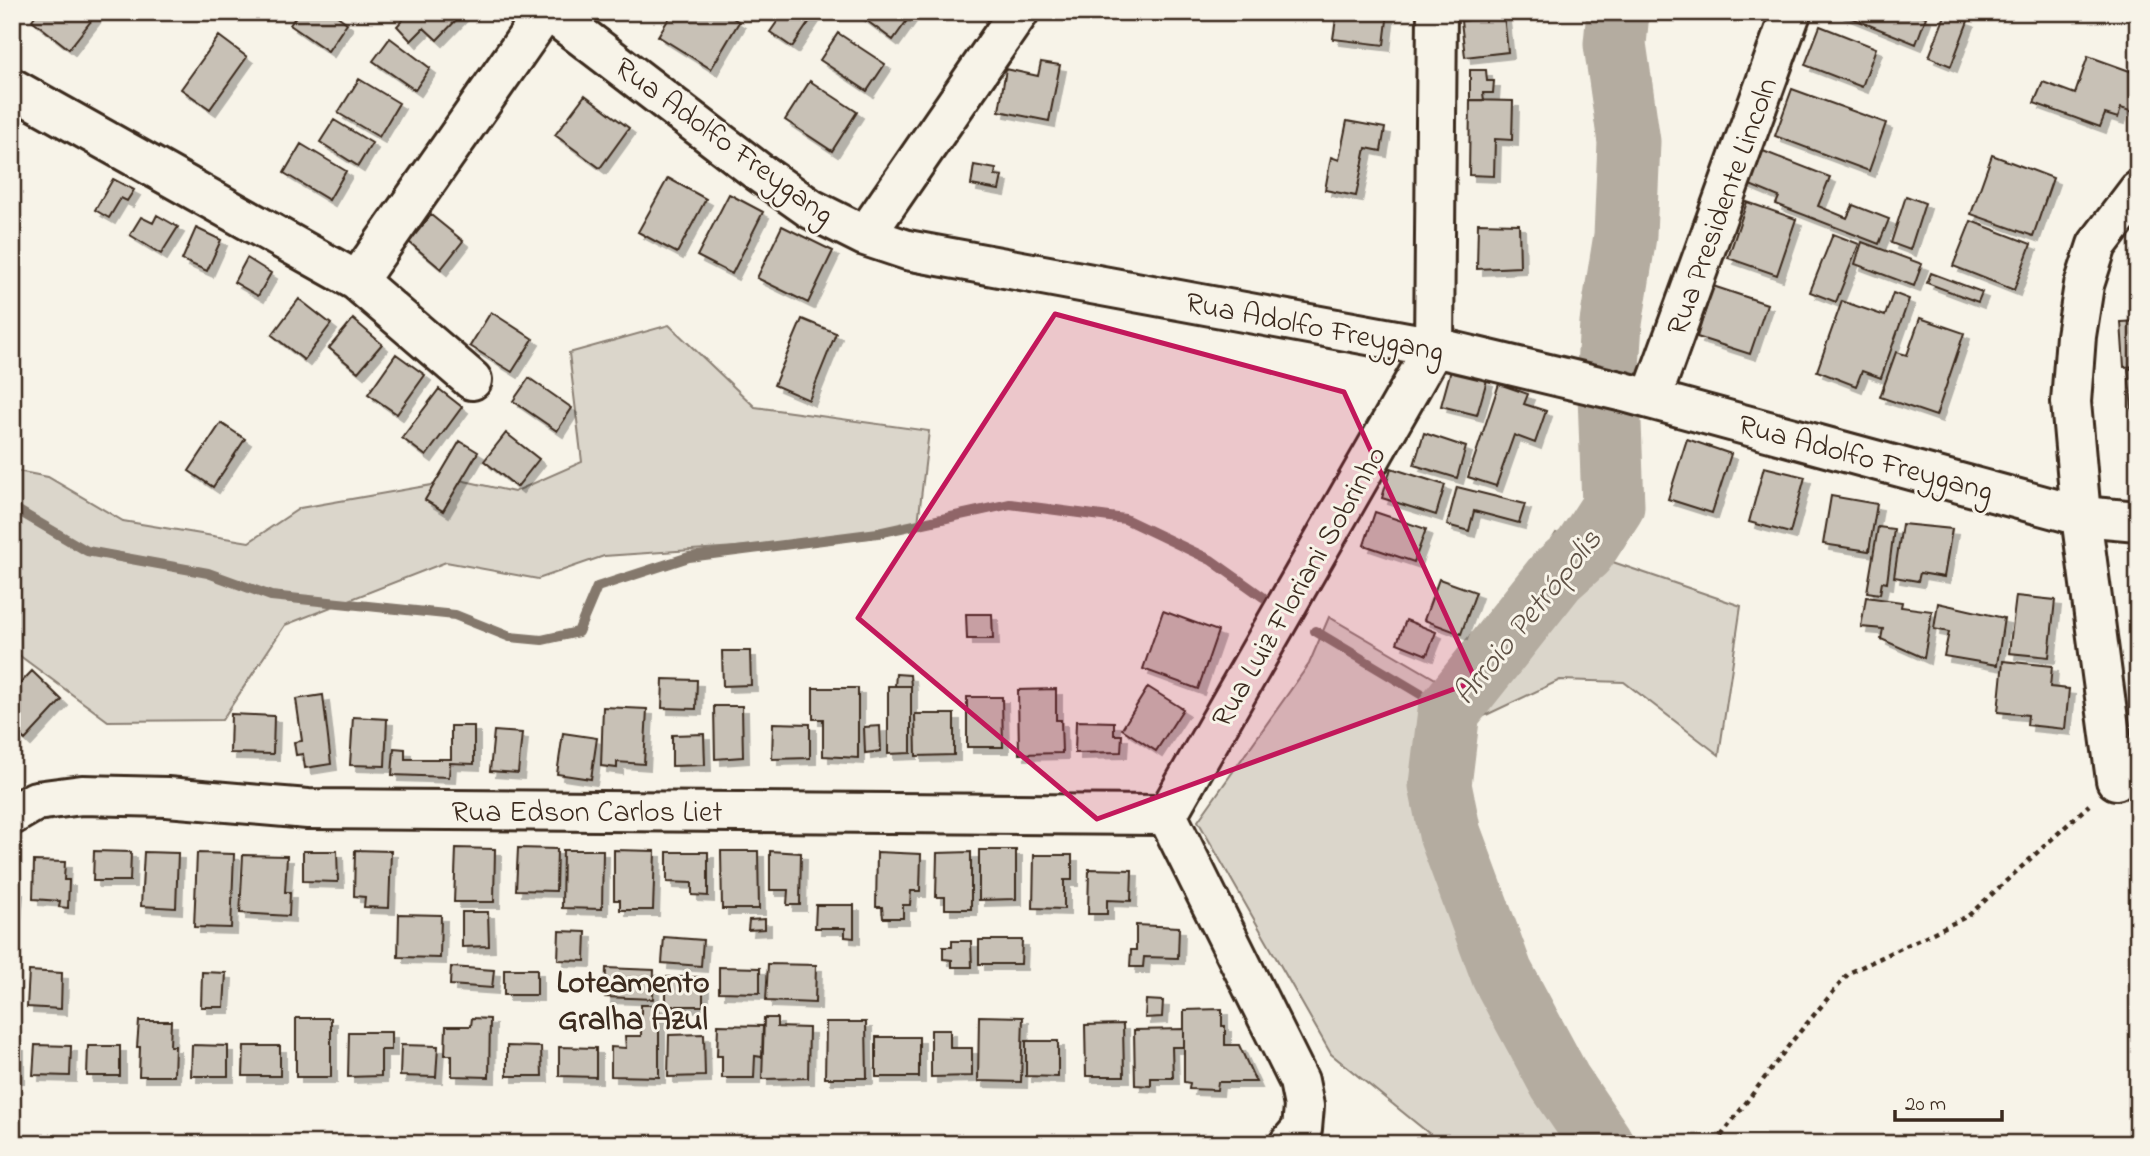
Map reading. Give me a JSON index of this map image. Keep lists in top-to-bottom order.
{
  "streets": {
    "street": [
      "Rua Adolfo Freygang",
      "Rua Presidente Lincoln",
      "Rua Luiz Floriani Sobrinho",
      "Rua Edson Carlos Liet"
    ]
  },
  "crossings": [
    ["Rua Adolfo Freygang", "Rua Presidente Lincoln"],
    ["Rua Adolfo Freygang", "Rua Luiz Floriani Sobrinho"],
    ["Rua Luiz Floriani Sobrinho", "Rua Edson Carlos Liet"]
  ],
  "districts": ["Loteamento Gralha Azul"],
  "water": ["Arroio Petrópolis"],
  "scale_bar": "20 m"
}
